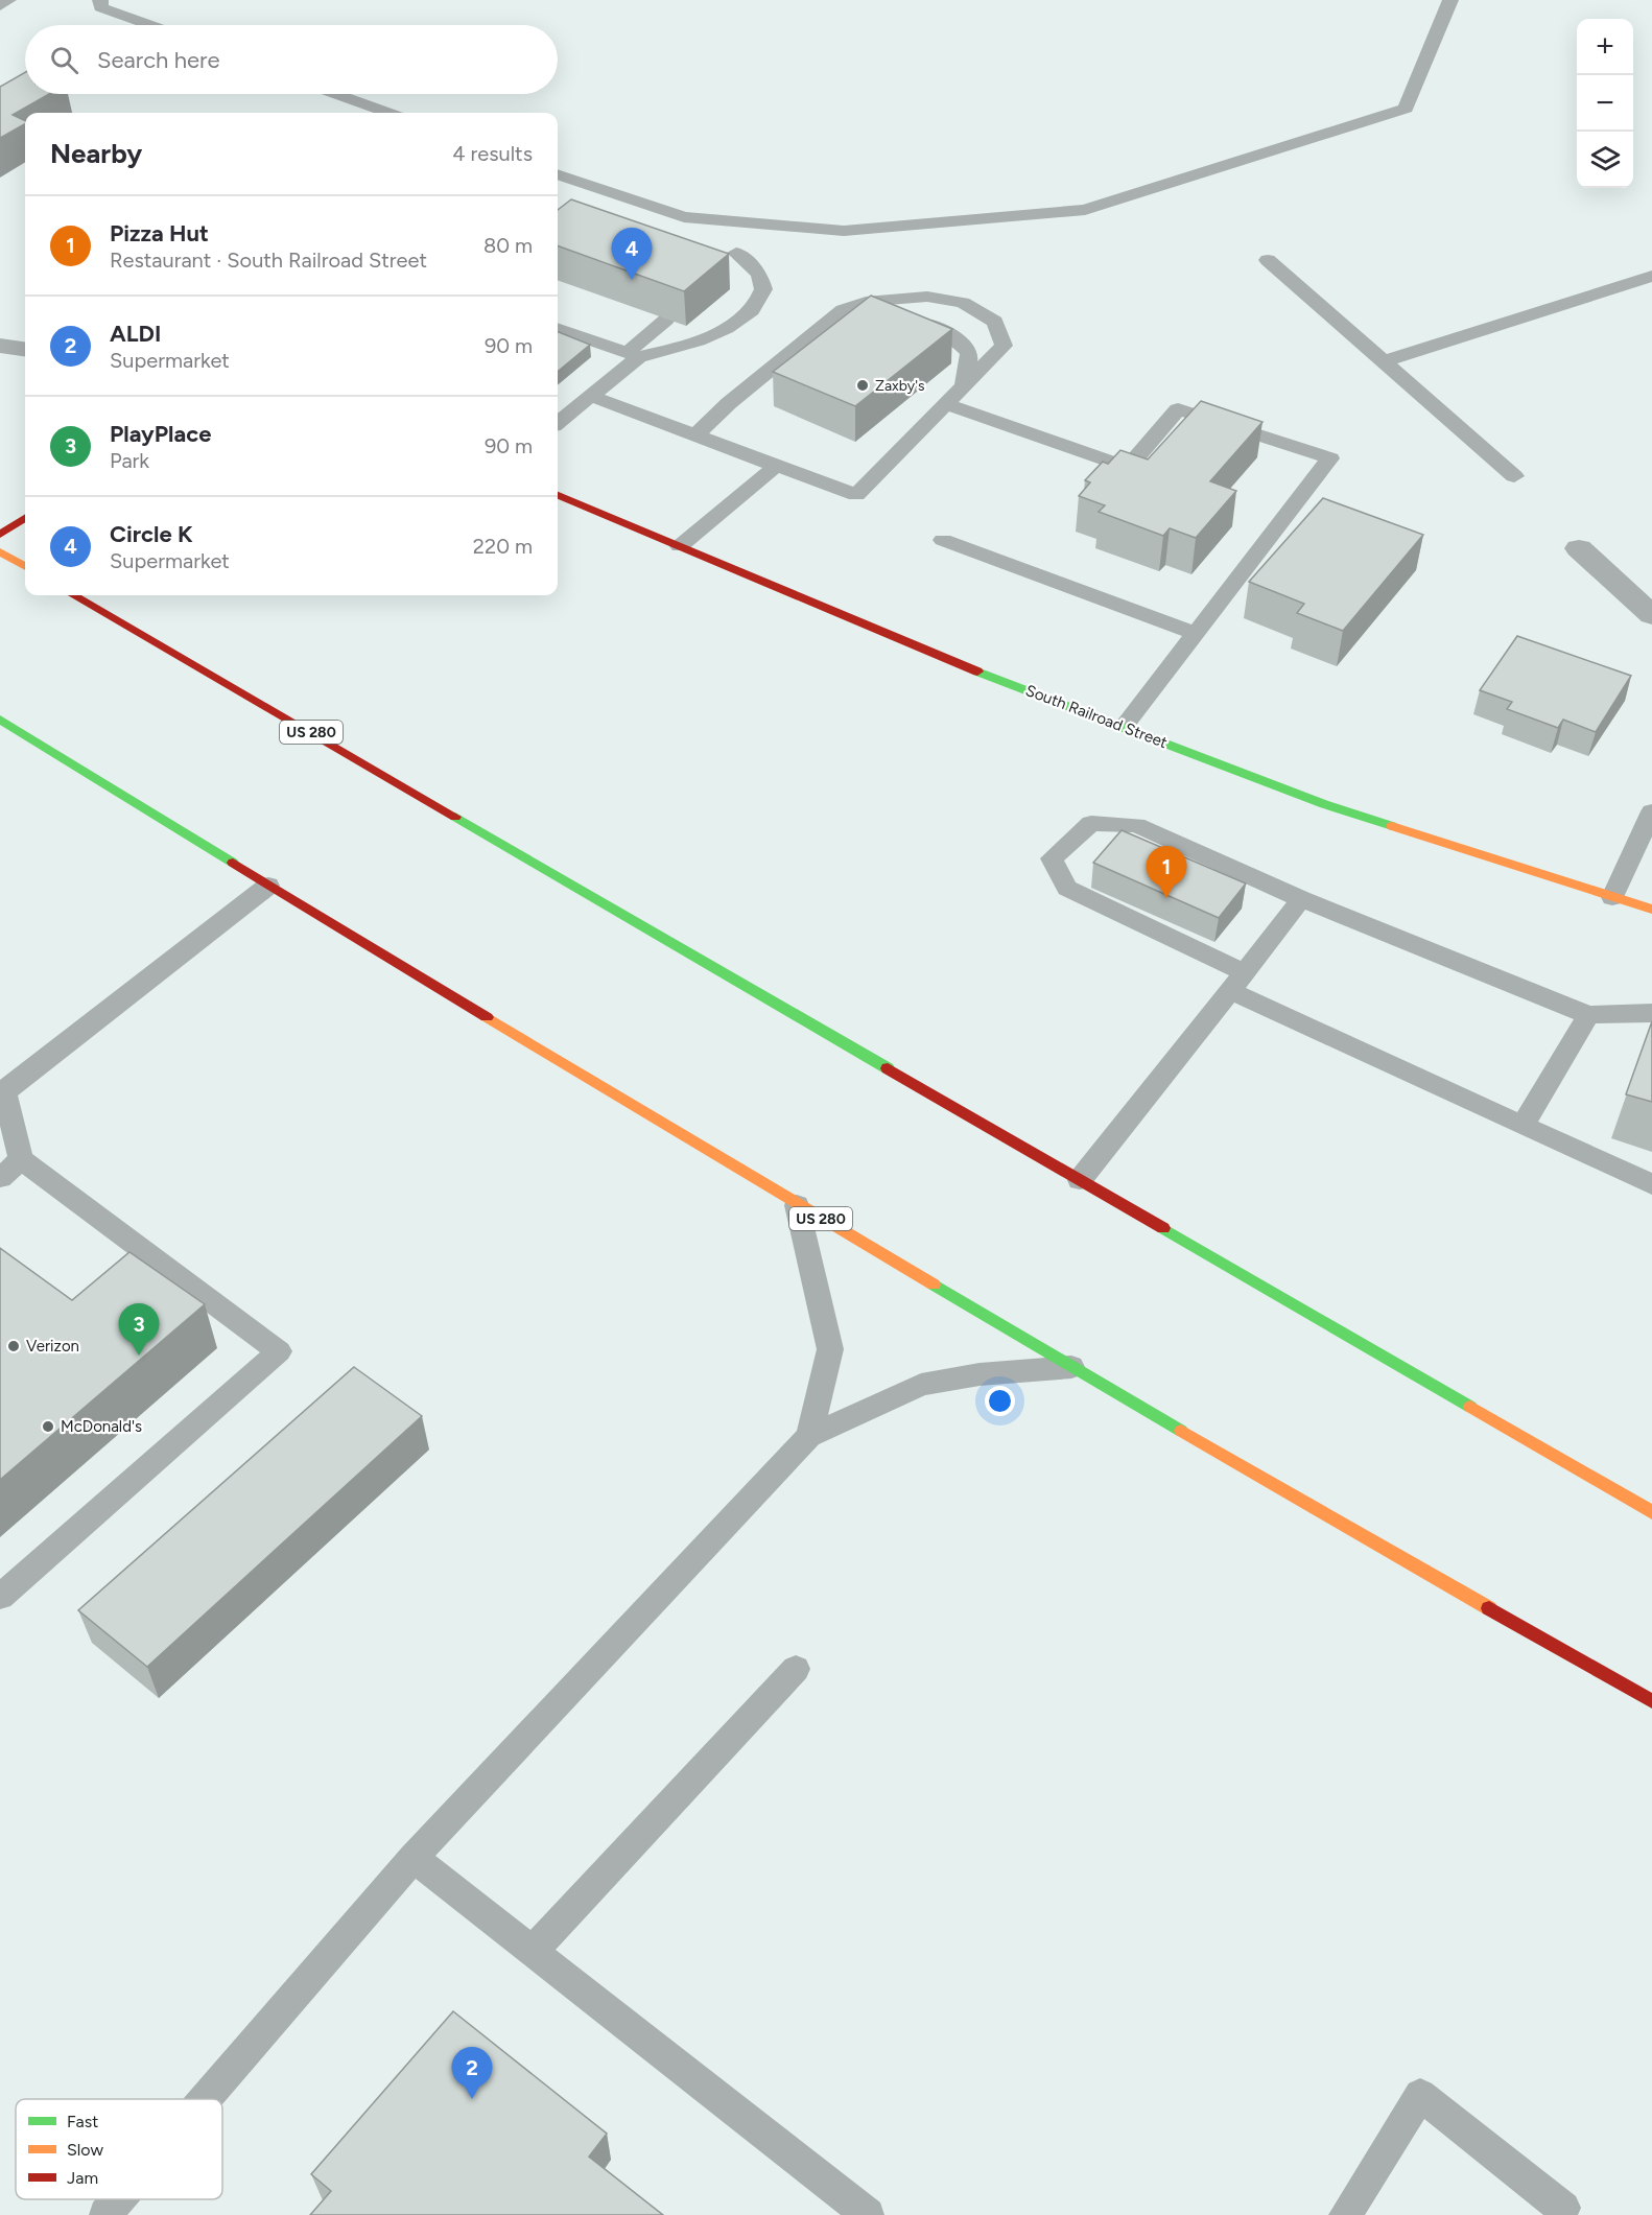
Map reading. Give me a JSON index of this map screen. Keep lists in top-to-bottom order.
{
  "streets": {
    "main road": ["South Railroad Street", "US 280"]
  },
  "places": ["Zaxby's", "Verizon", "McDonald's"],
  "legend": ["Fast", "Slow", "Jam"],
  "page": {
    "map_buttons": ["+", "−"],
    "search": "Search here",
    "heading": ["Nearby", "4 results"],
    "list": [
      {
        "mark": "1",
        "name": "Pizza Hut",
        "note": "Restaurant · South Railroad Street",
        "value": "80 m"
      },
      {
        "mark": "2",
        "name": "ALDI",
        "note": "Supermarket",
        "value": "90 m"
      },
      {
        "mark": "3",
        "name": "PlayPlace",
        "note": "Park",
        "value": "90 m"
      },
      {
        "mark": "4",
        "name": "Circle K",
        "note": "Supermarket",
        "value": "220 m"
      }
    ],
    "pins": [
      "4",
      "1",
      "3",
      "2"
    ]
  }
}
